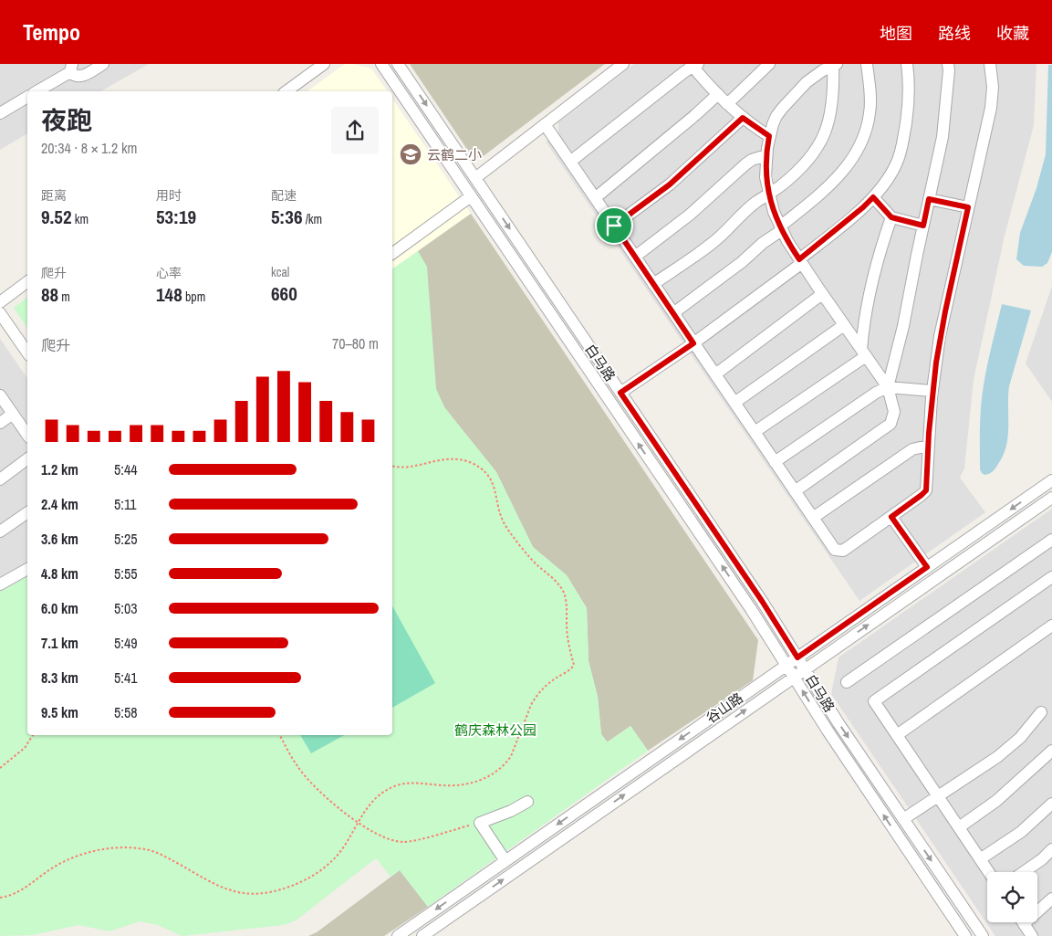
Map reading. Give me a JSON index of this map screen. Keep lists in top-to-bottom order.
{
  "streets": {
    "street": ["白马路", "谷山路"]
  },
  "crossings": [
    ["白马路", "谷山路"]
  ],
  "parks": ["鹤庆森林公园"],
  "places": {
    "school or university": ["云鹤二小"]
  },
  "page": {
    "header": "Tempo",
    "nav": ["地图", "路线", "收藏"],
    "heading": ["夜跑", "20:34 · 8 × 1.2 km"],
    "stats": [
      ["距离", "9.52 km"],
      ["用时", "53:19"],
      ["配速", "5:36 /km"],
      ["爬升", "88 m"],
      ["心率", "148 bpm"],
      ["kcal", "660"]
    ],
    "chart": ["爬升", "70–80 m"],
    "list": [
      {
        "name": "1.2 km",
        "note": "5:44"
      },
      {
        "name": "2.4 km",
        "note": "5:11"
      },
      {
        "name": "3.6 km",
        "note": "5:25"
      },
      {
        "name": "4.8 km",
        "note": "5:55"
      },
      {
        "name": "6.0 km",
        "note": "5:03"
      },
      {
        "name": "7.1 km",
        "note": "5:49"
      },
      {
        "name": "8.3 km",
        "note": "5:41"
      },
      {
        "name": "9.5 km",
        "note": "5:58"
      }
    ]
  }
}
